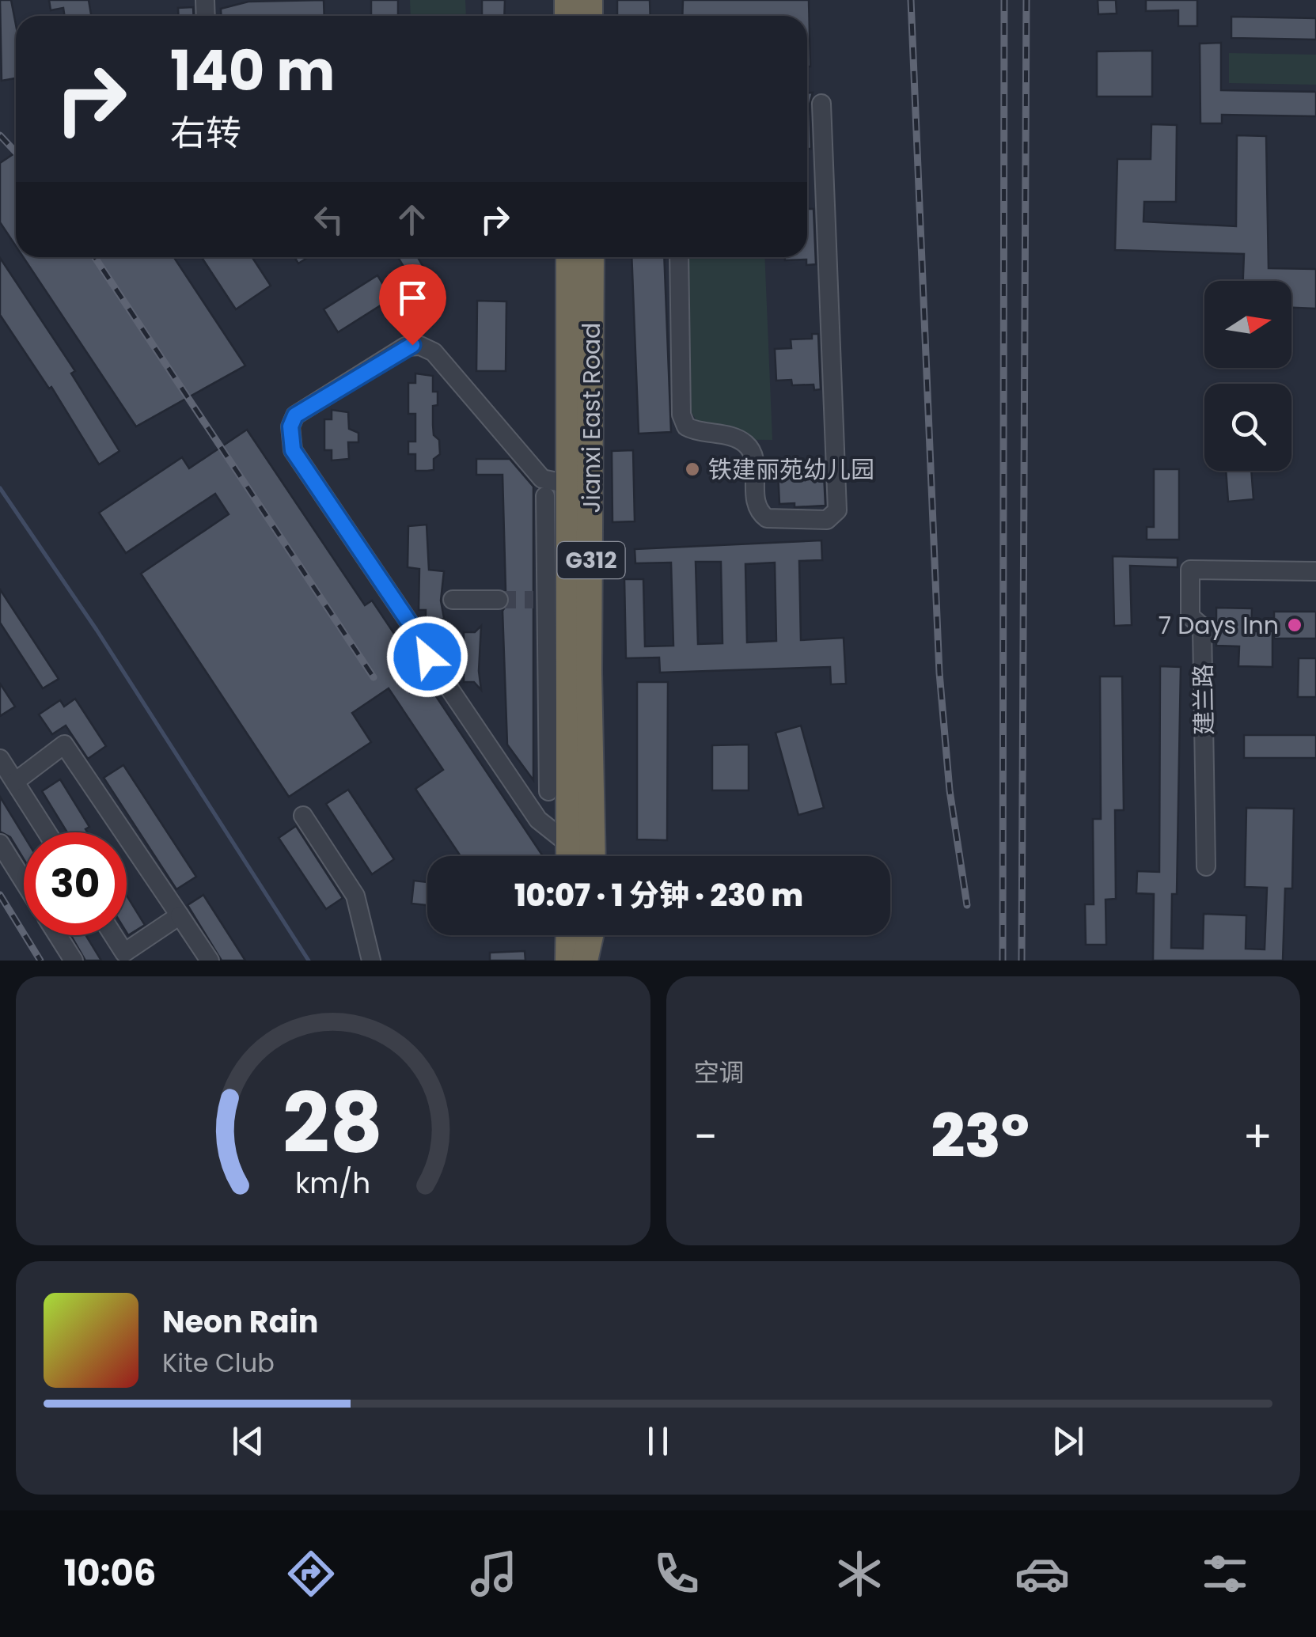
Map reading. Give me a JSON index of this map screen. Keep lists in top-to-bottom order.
{
  "streets": {
    "highway": ["Jianxi East Road", "G312"],
    "street": ["建兰路"]
  },
  "places": ["铁建丽苑幼儿园", "7 Days Inn"],
  "north": "right",
  "page": {
    "turn": ["140 m", "右转"],
    "limit": "30",
    "trip": "10:07 · 1 分钟 · 230 m",
    "tile": "空调",
    "heat": ["−", "23°", "+"],
    "song": ["Neon Rain", "Kite Club"],
    "tabs": "10:06",
    "gauge": ["28", "km/h"]
  }
}
